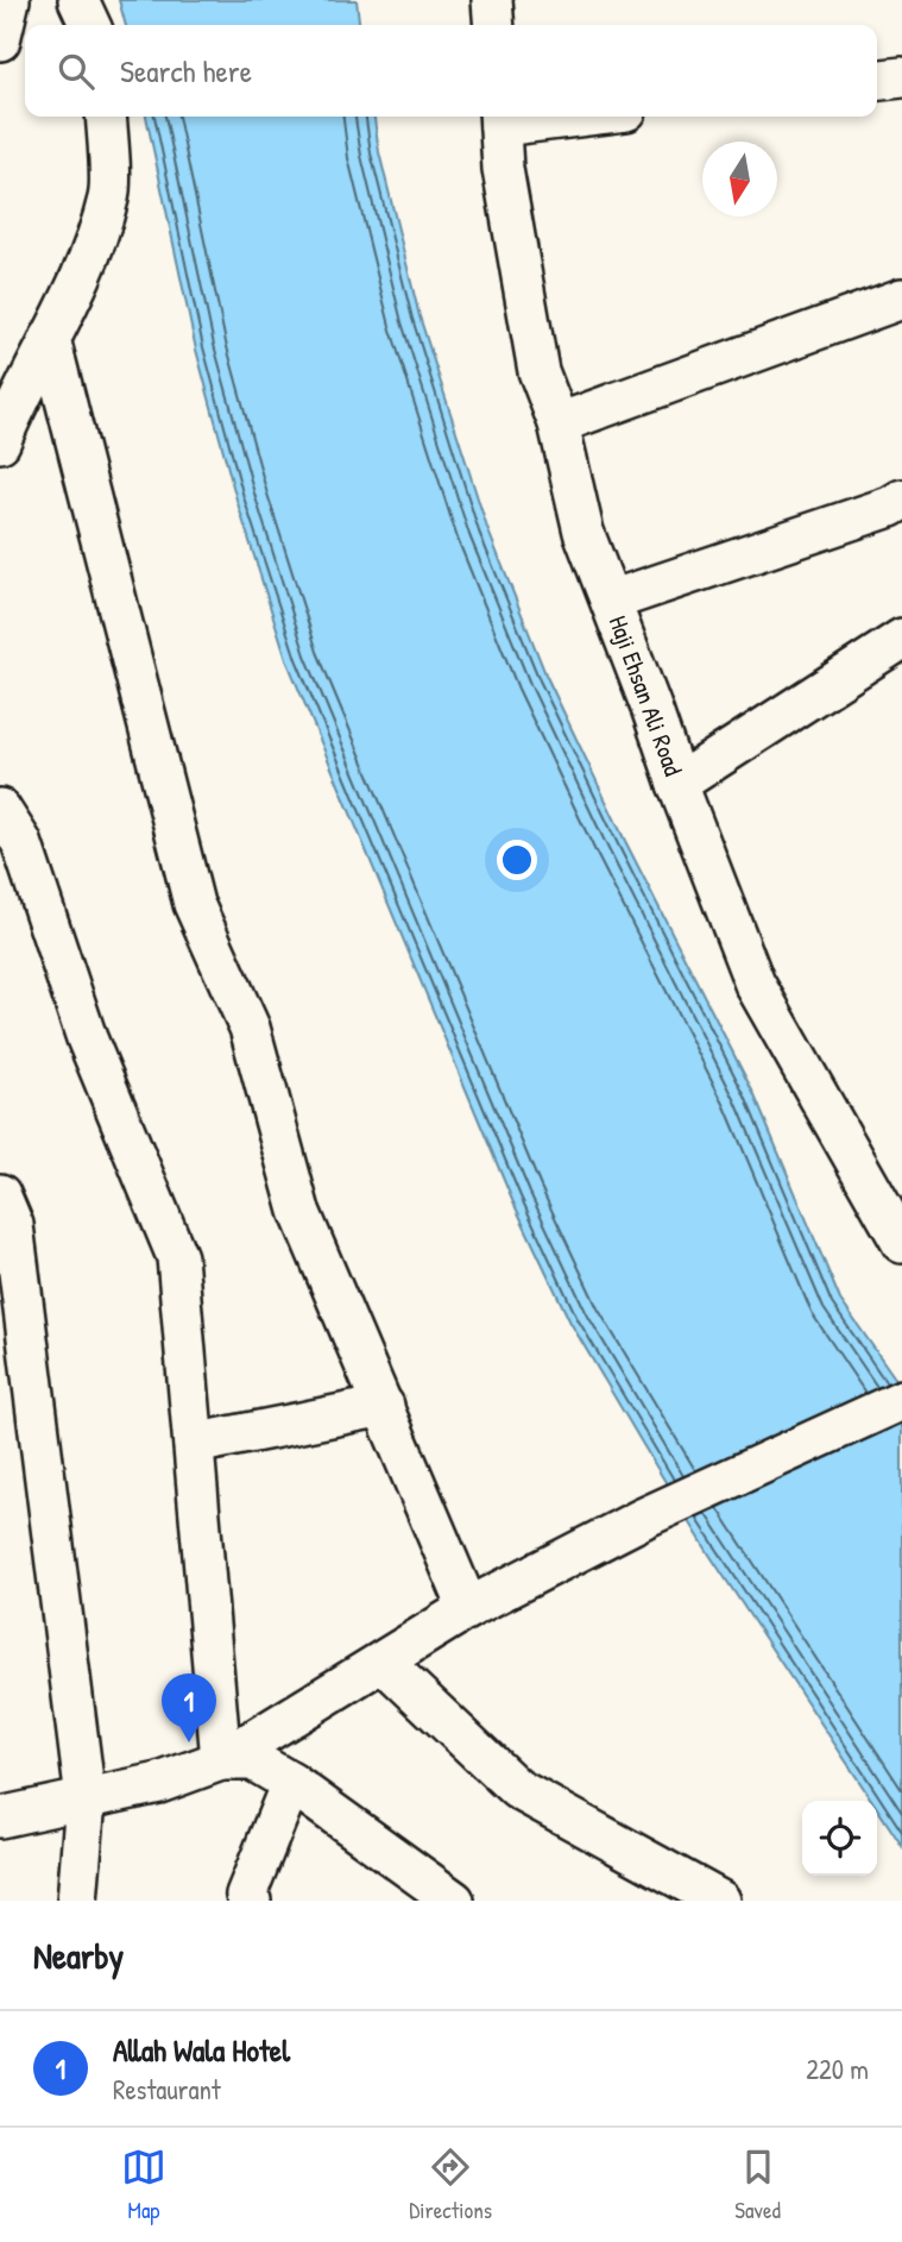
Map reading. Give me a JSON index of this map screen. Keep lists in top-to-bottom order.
{
  "streets": {
    "street": ["Haji Ehsan Ali Road"]
  },
  "north": "bottom",
  "page": {
    "search": "Search here",
    "pins": "1",
    "heading": "Nearby",
    "list": [
      {
        "mark": "1",
        "name": "Allah Wala Hotel",
        "note": "Restaurant",
        "value": "220 m"
      }
    ],
    "nav": ["Map", "Directions", "Saved"]
  }
}
